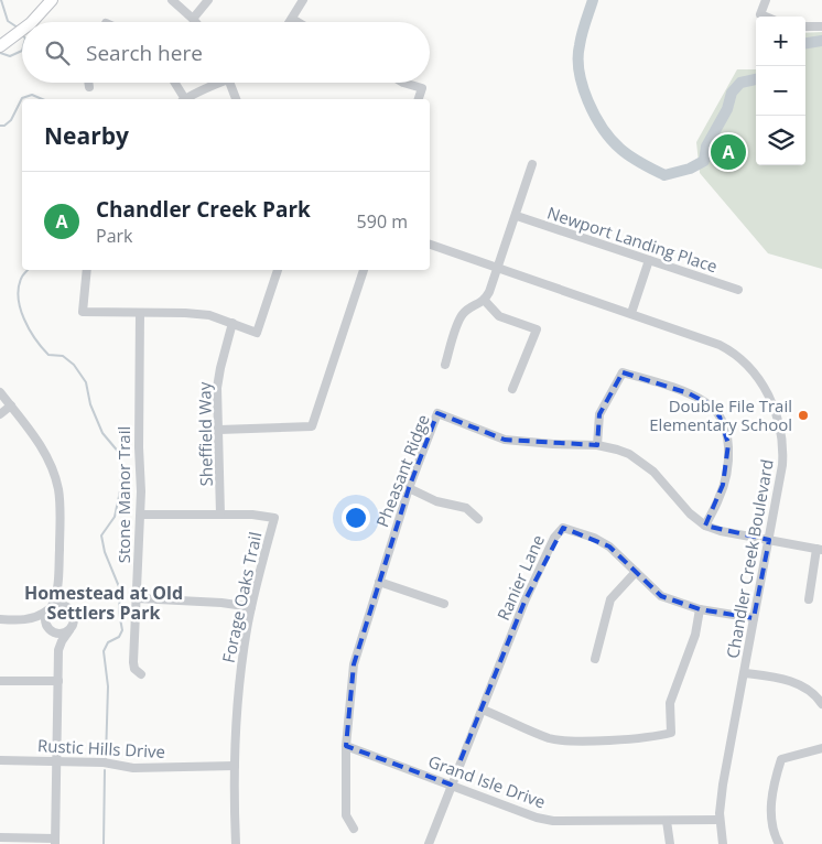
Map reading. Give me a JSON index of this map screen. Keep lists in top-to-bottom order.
{
  "streets": {
    "street": [
      "Newport Landing Place",
      "Sheffield Way",
      "Pheasant Ridge",
      "Stone Manor Trail",
      "Chandler Creek Boulevard",
      "Ranier Lane",
      "Forage Oaks Trail",
      "Rustic Hills Drive",
      "Grand Isle Drive"
    ]
  },
  "crossings": [
    ["Sheffield Way", "Forage Oaks Trail"],
    ["Pheasant Ridge", "Chandler Creek Boulevard"],
    ["Pheasant Ridge", "Grand Isle Drive"],
    ["Stone Manor Trail", "Forage Oaks Trail"],
    ["Chandler Creek Boulevard", "Ranier Lane"],
    ["Chandler Creek Boulevard", "Grand Isle Drive"],
    ["Ranier Lane", "Grand Isle Drive"],
    ["Forage Oaks Trail", "Rustic Hills Drive"]
  ],
  "districts": ["Homestead at Old Settlers Park"],
  "places": ["Double File Trail Elementary School"],
  "page": {
    "map_buttons": ["+", "−"],
    "search": "Search here",
    "heading": "Nearby",
    "pins": "A",
    "list": [
      {
        "mark": "A",
        "name": "Chandler Creek Park",
        "note": "Park",
        "value": "590 m"
      }
    ]
  }
}
